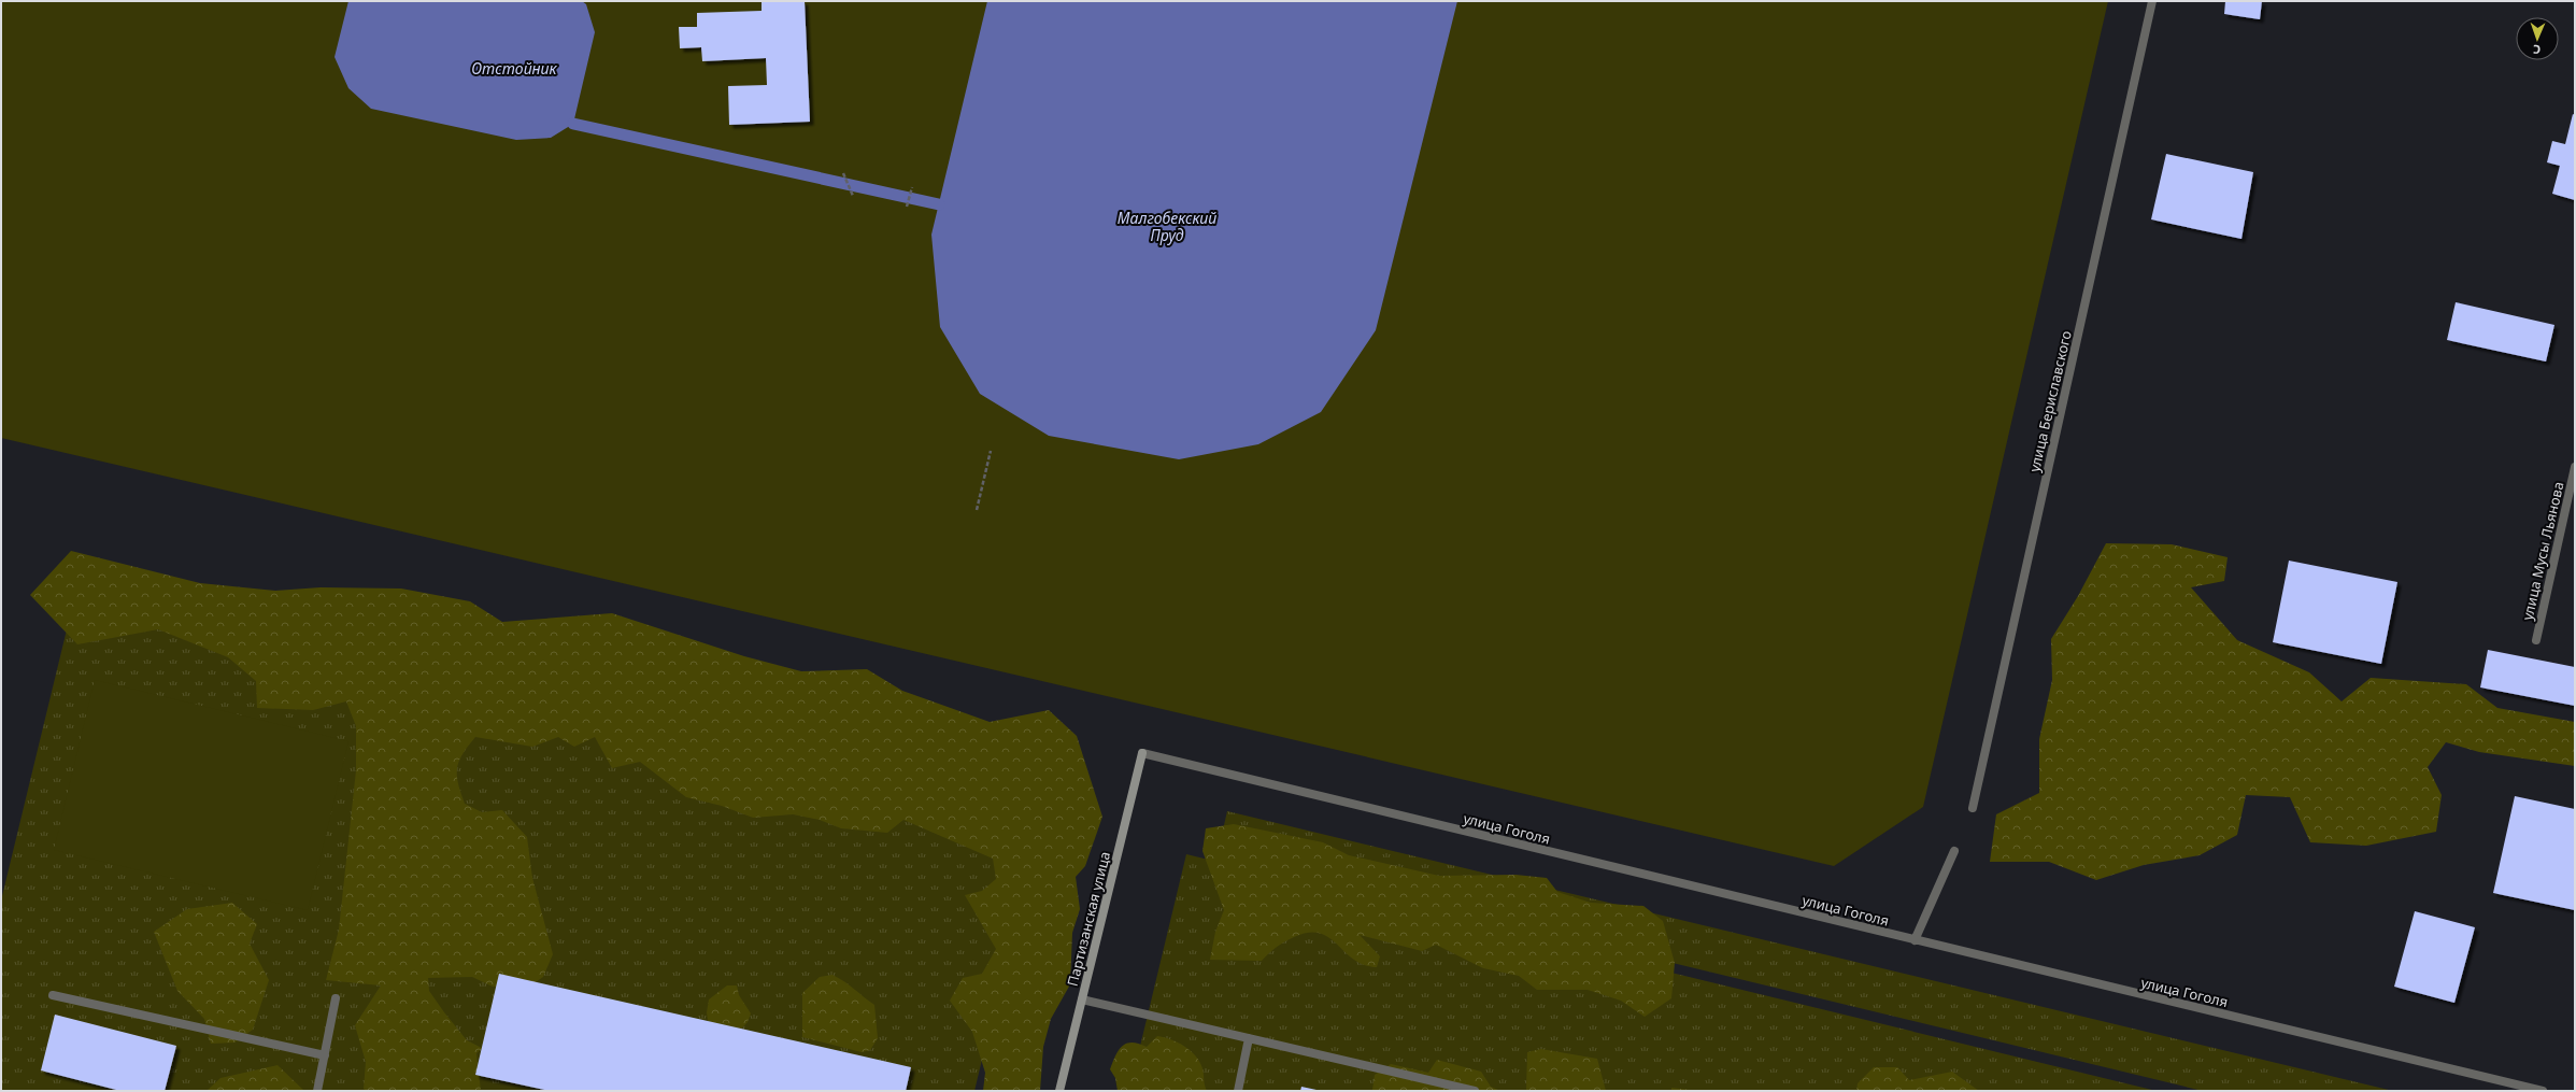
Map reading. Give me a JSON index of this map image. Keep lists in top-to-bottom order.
{
  "streets": {
    "street": [
      "улица Бериславского",
      "улица Мусы Льянова",
      "улица Гоголя",
      "Партизанская улица"
    ]
  },
  "crossings": [
    ["улица Гоголя", "Партизанская улица"]
  ],
  "water": ["Отстойник", "Малгобекский Пруд"],
  "north": "bottom"
}
